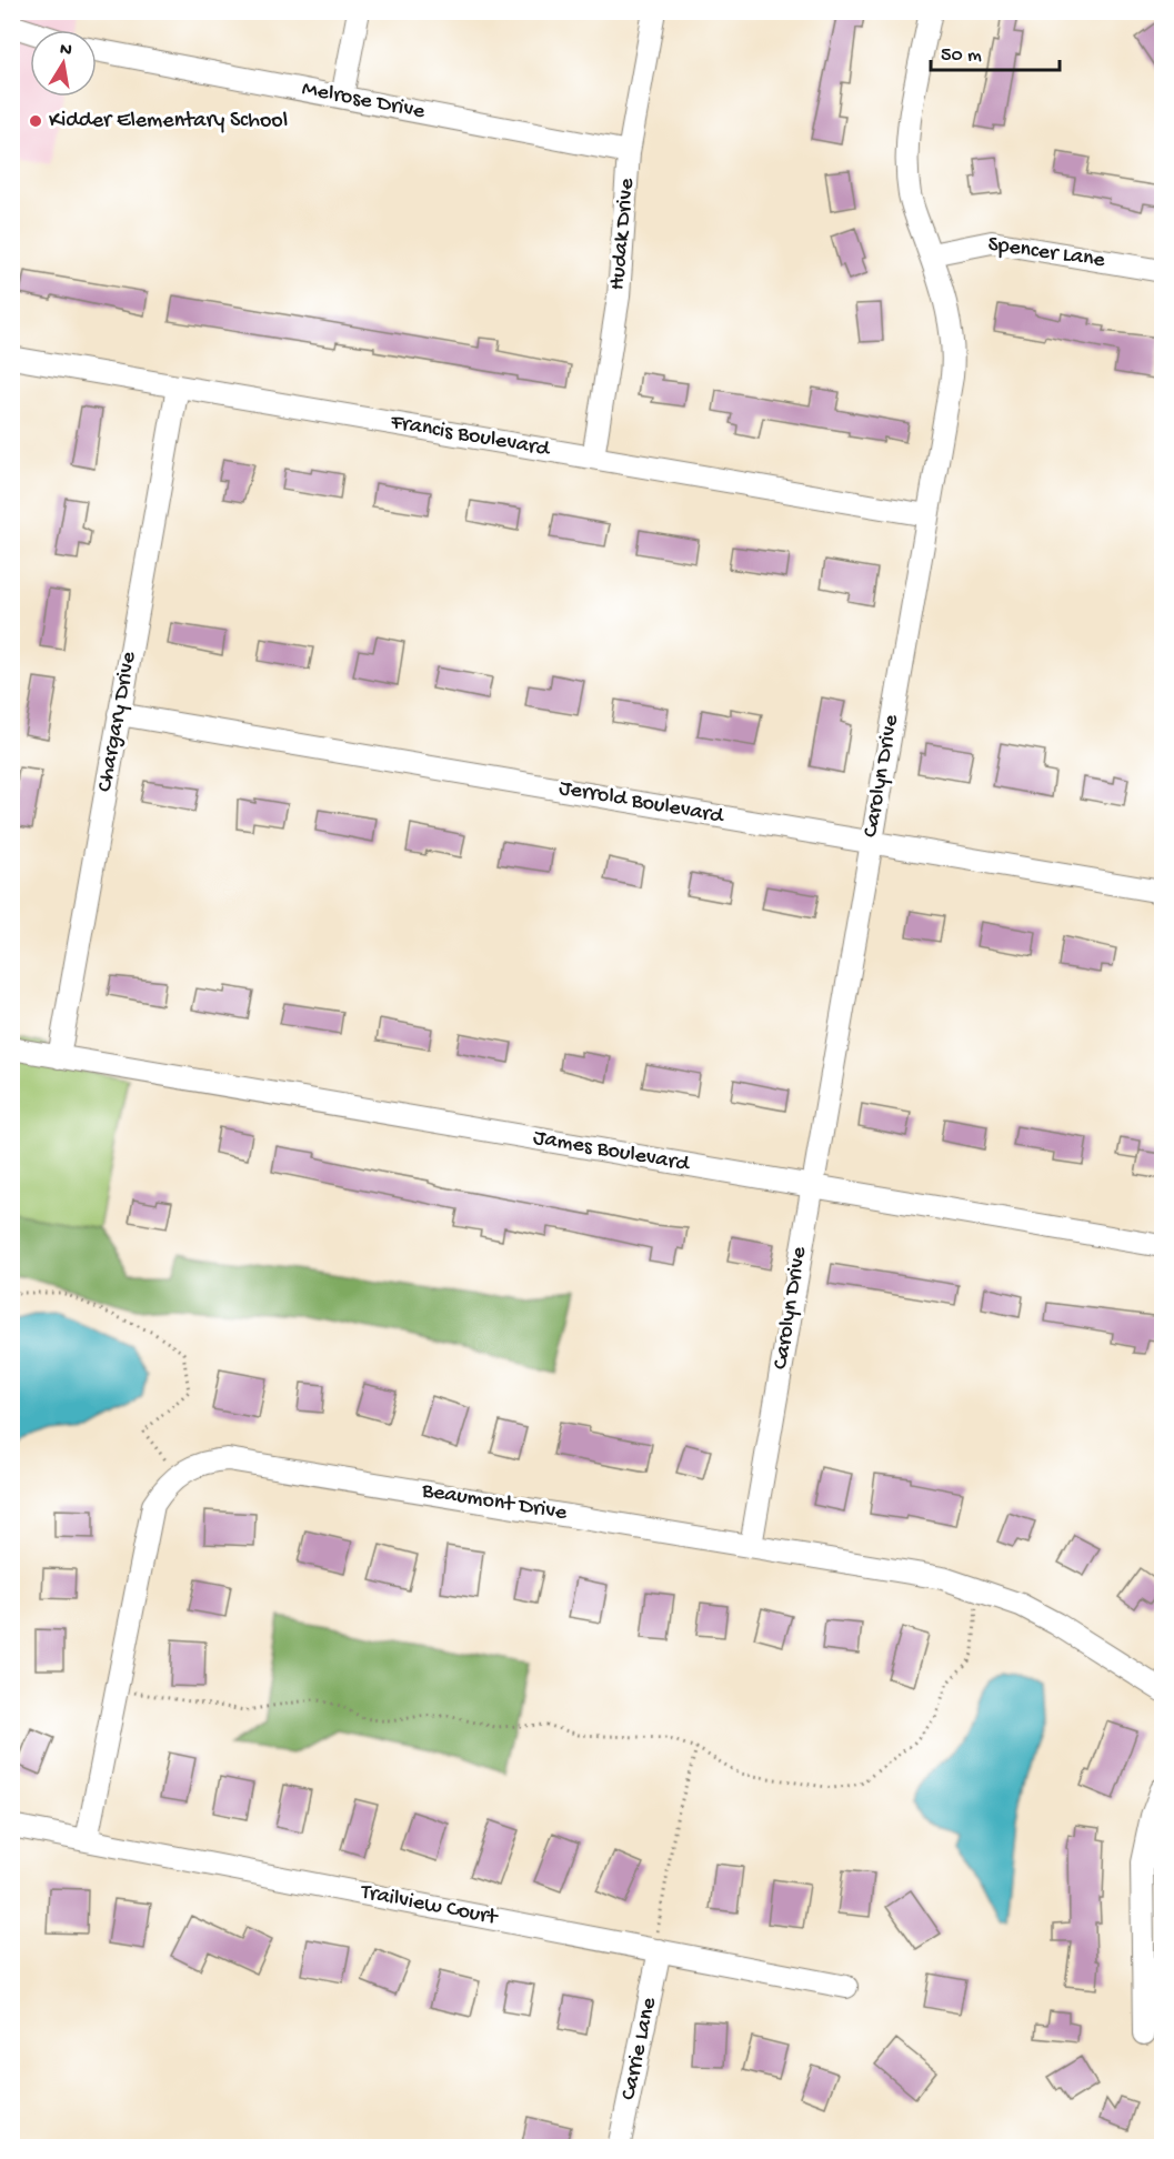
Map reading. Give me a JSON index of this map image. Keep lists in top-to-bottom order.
{
  "streets": {
    "street": [
      "Melrose Drive",
      "Hudak Drive",
      "Spencer Lane",
      "Francis Boulevard",
      "Chargary Drive",
      "Carolyn Drive",
      "Jerrold Boulevard",
      "James Boulevard",
      "Beaumont Drive",
      "Trailview Court",
      "Carrie Lane"
    ]
  },
  "crossings": [
    ["Melrose Drive", "Hudak Drive"],
    ["Hudak Drive", "Francis Boulevard"],
    ["Spencer Lane", "Carolyn Drive"],
    ["Francis Boulevard", "Chargary Drive"],
    ["Francis Boulevard", "Carolyn Drive"],
    ["Chargary Drive", "Jerrold Boulevard"],
    ["Chargary Drive", "James Boulevard"],
    ["Carolyn Drive", "Jerrold Boulevard"],
    ["Carolyn Drive", "James Boulevard"],
    ["Carolyn Drive", "Beaumont Drive"],
    ["Trailview Court", "Carrie Lane"]
  ],
  "places": ["Kidder Elementary School"],
  "scale_bar": "50 m",
  "north": "top"
}
